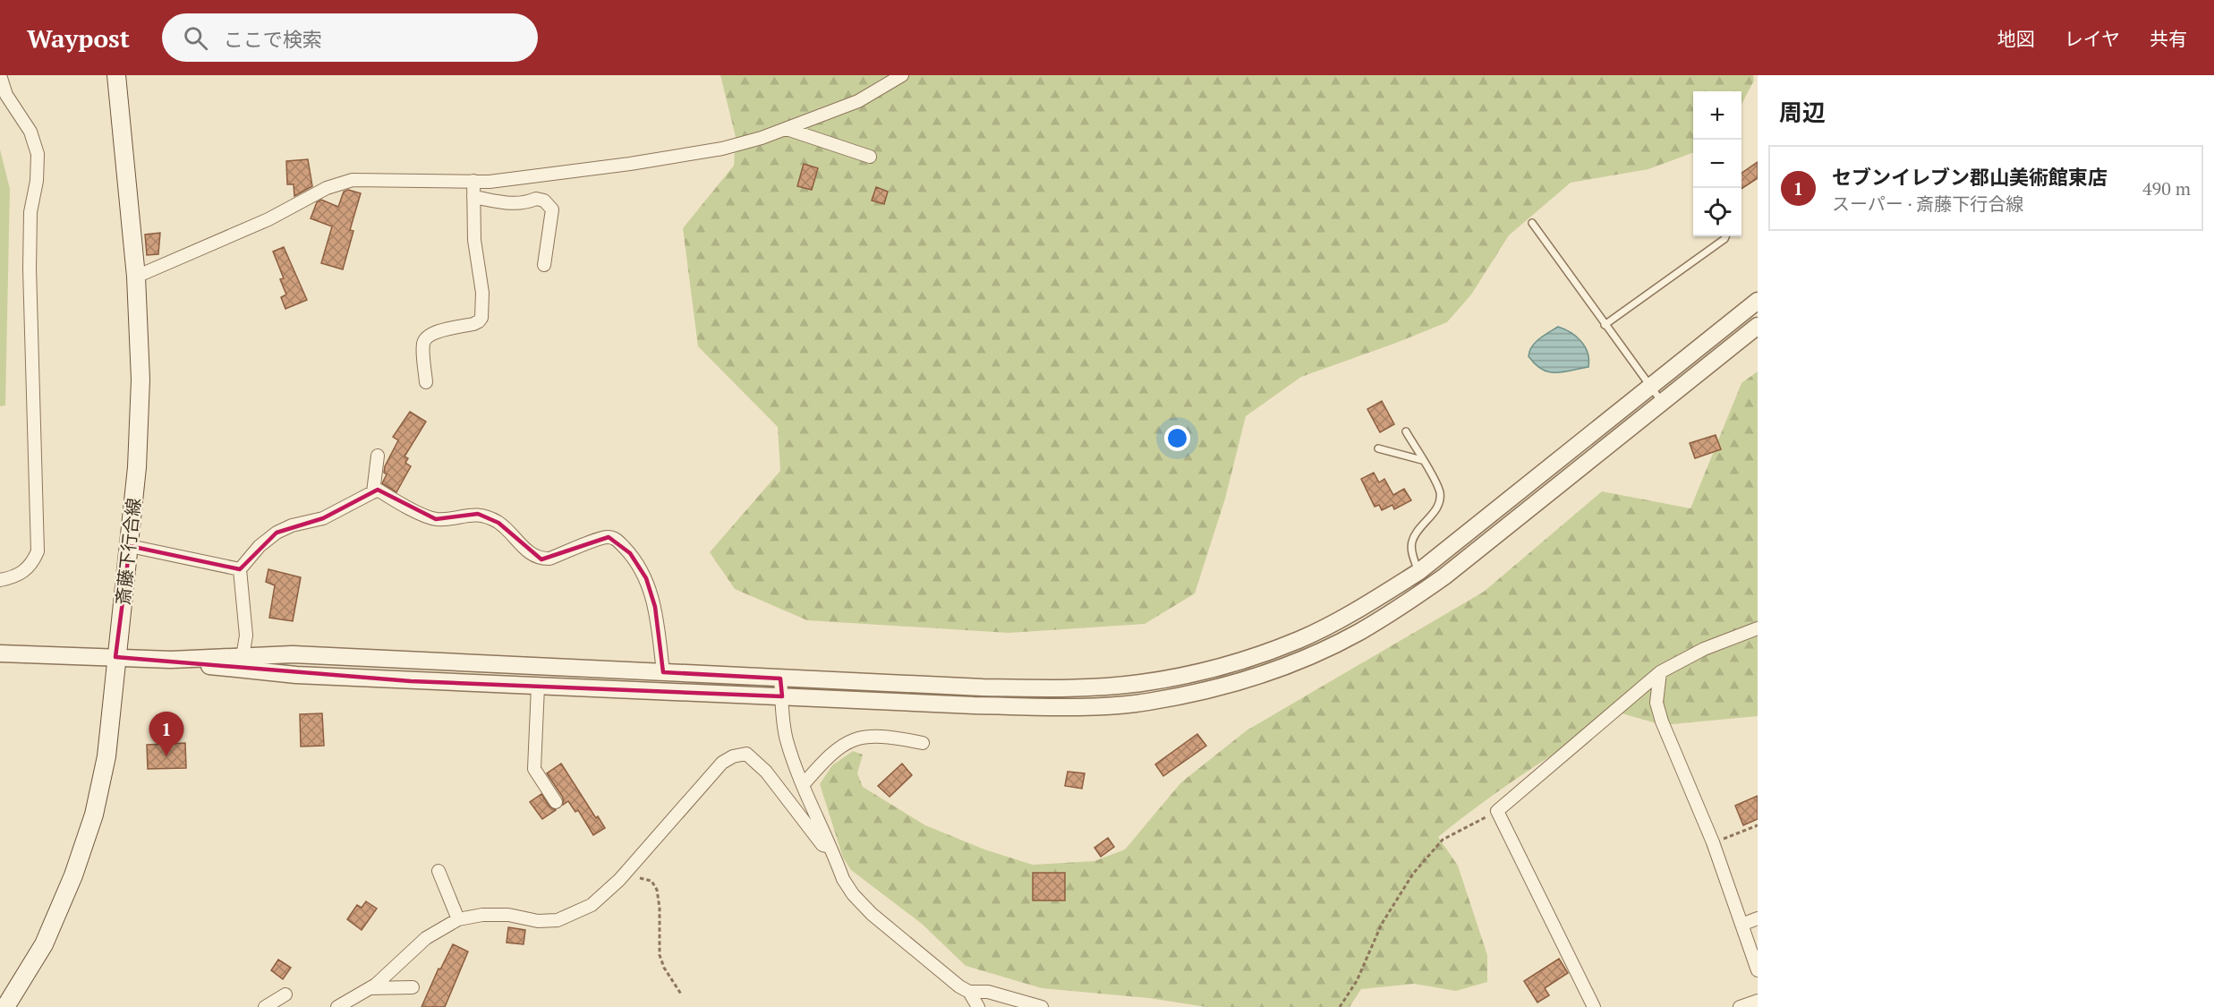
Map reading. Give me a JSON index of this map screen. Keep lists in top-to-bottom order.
{
  "streets": {
    "main road": ["斎藤下行合線"]
  },
  "page": {
    "header": "Waypost",
    "search": "ここで検索",
    "nav": ["地図", "レイヤ", "共有"],
    "heading": "周辺",
    "map_buttons": ["+", "−"],
    "list": [
      {
        "mark": "1",
        "name": "セブンイレブン郡山美術館東店",
        "note": "スーパー · 斎藤下行合線",
        "value": "490 m"
      }
    ],
    "pins": "1"
  }
}
